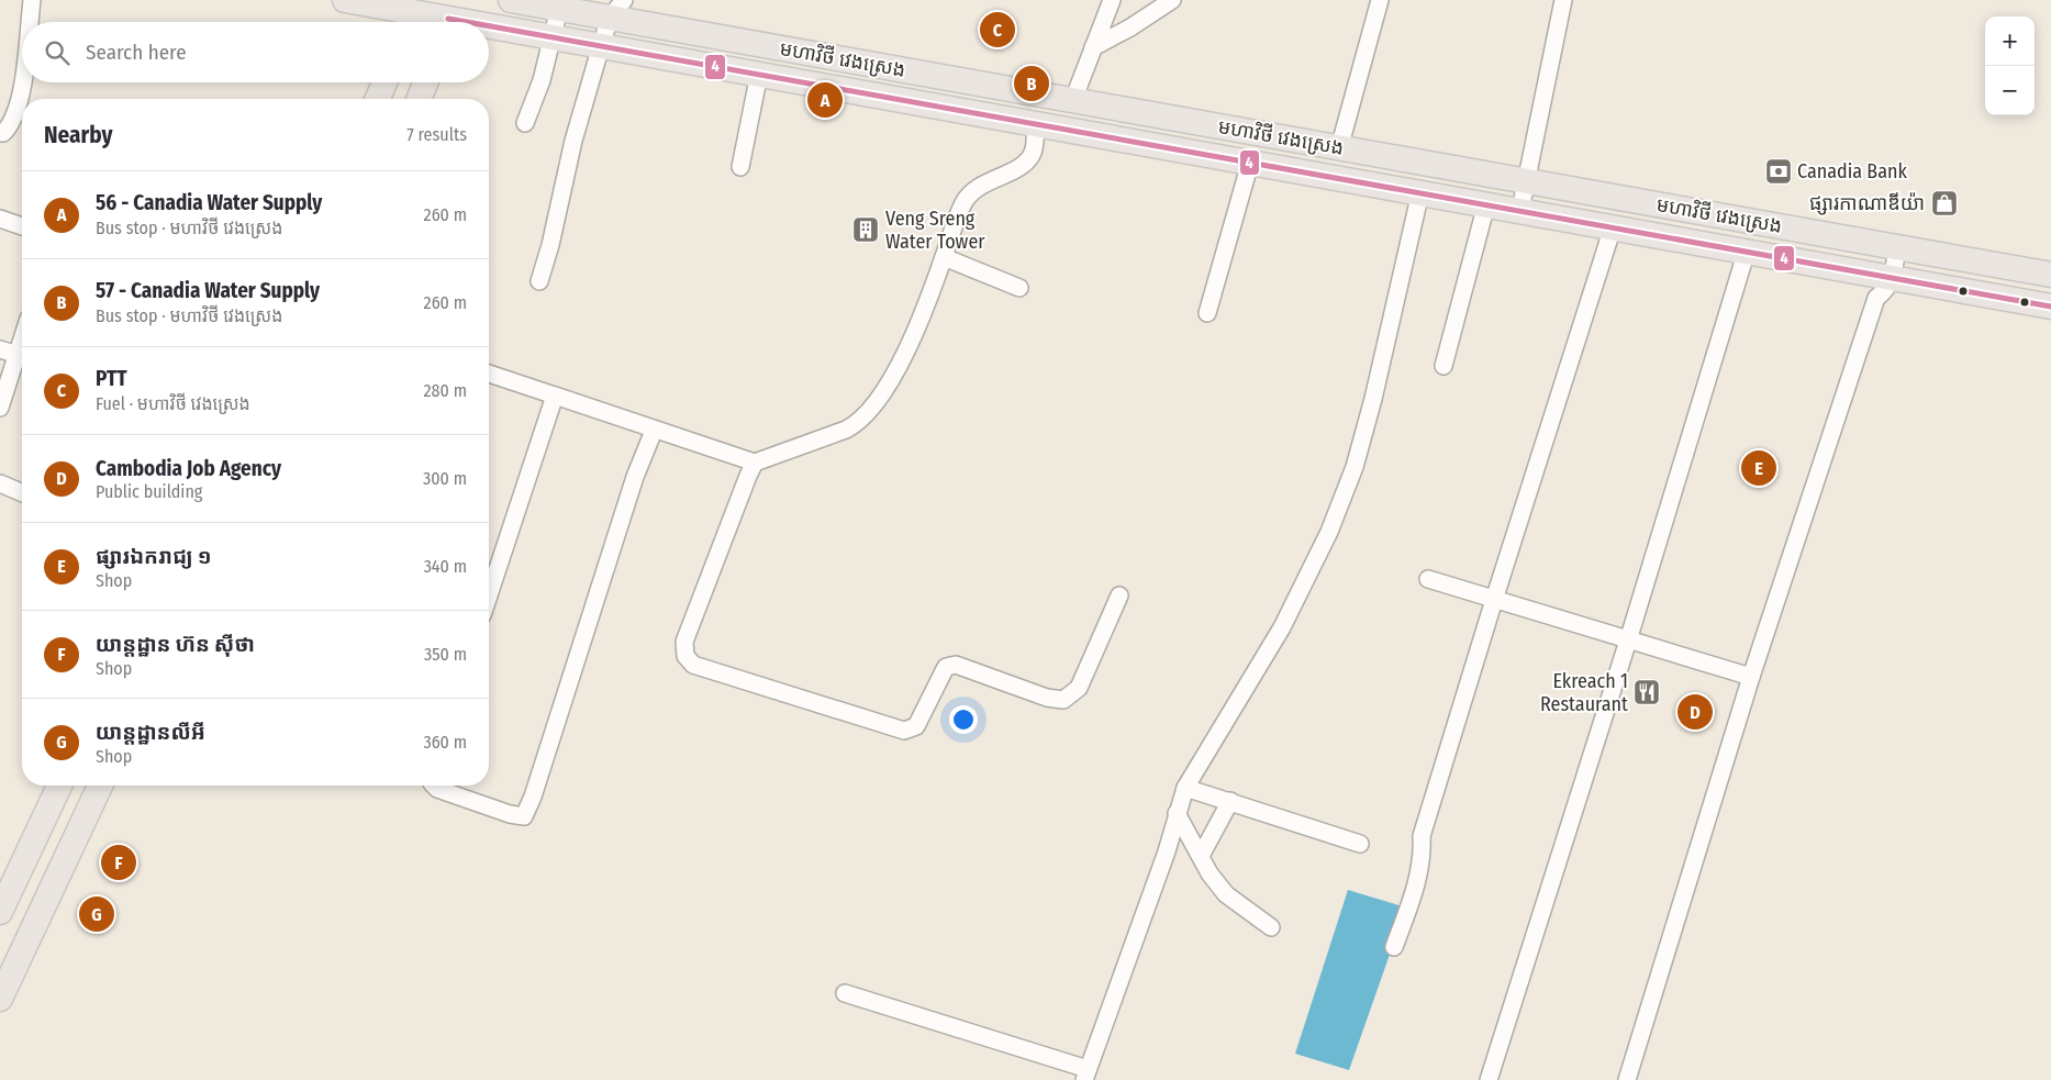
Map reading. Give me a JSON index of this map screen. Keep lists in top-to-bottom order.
{
  "streets": {
    "main road": ["មហាវិថី វេងស្រេង"]
  },
  "places": {
    "bank": ["Canadia Bank"],
    "shop": ["ផ្សារកាណាឌីយ៉ា"],
    "building": ["Veng Sreng Water Tower"],
    "restaurant": ["Ekreach 1 Restaurant"]
  },
  "lines": ["transit line 4"],
  "page": {
    "pins": [
      "C",
      "B",
      "A",
      "E",
      "D",
      "F",
      "G"
    ],
    "map_buttons": ["+", "−"],
    "search": "Search here",
    "heading": ["Nearby", "7 results"],
    "list": [
      {
        "mark": "A",
        "name": "56 - Canadia Water Supply",
        "note": "Bus stop · មហាវិថី វេងស្រេង",
        "value": "260 m"
      },
      {
        "mark": "B",
        "name": "57 - Canadia Water Supply",
        "note": "Bus stop · មហាវិថី វេងស្រេង",
        "value": "260 m"
      },
      {
        "mark": "C",
        "name": "PTT",
        "note": "Fuel · មហាវិថី វេងស្រេង",
        "value": "280 m"
      },
      {
        "mark": "D",
        "name": "Cambodia Job Agency",
        "note": "Public building",
        "value": "300 m"
      },
      {
        "mark": "E",
        "name": "ផ្សារឯករាជ្យ ១",
        "note": "Shop",
        "value": "340 m"
      },
      {
        "mark": "F",
        "name": "យាន្ដដ្ឋាន ហ៊ន ស៊ីថា",
        "note": "Shop",
        "value": "350 m"
      },
      {
        "mark": "G",
        "name": "យាន្ដដ្ឋានលីអី",
        "note": "Shop",
        "value": "360 m"
      }
    ]
  }
}
